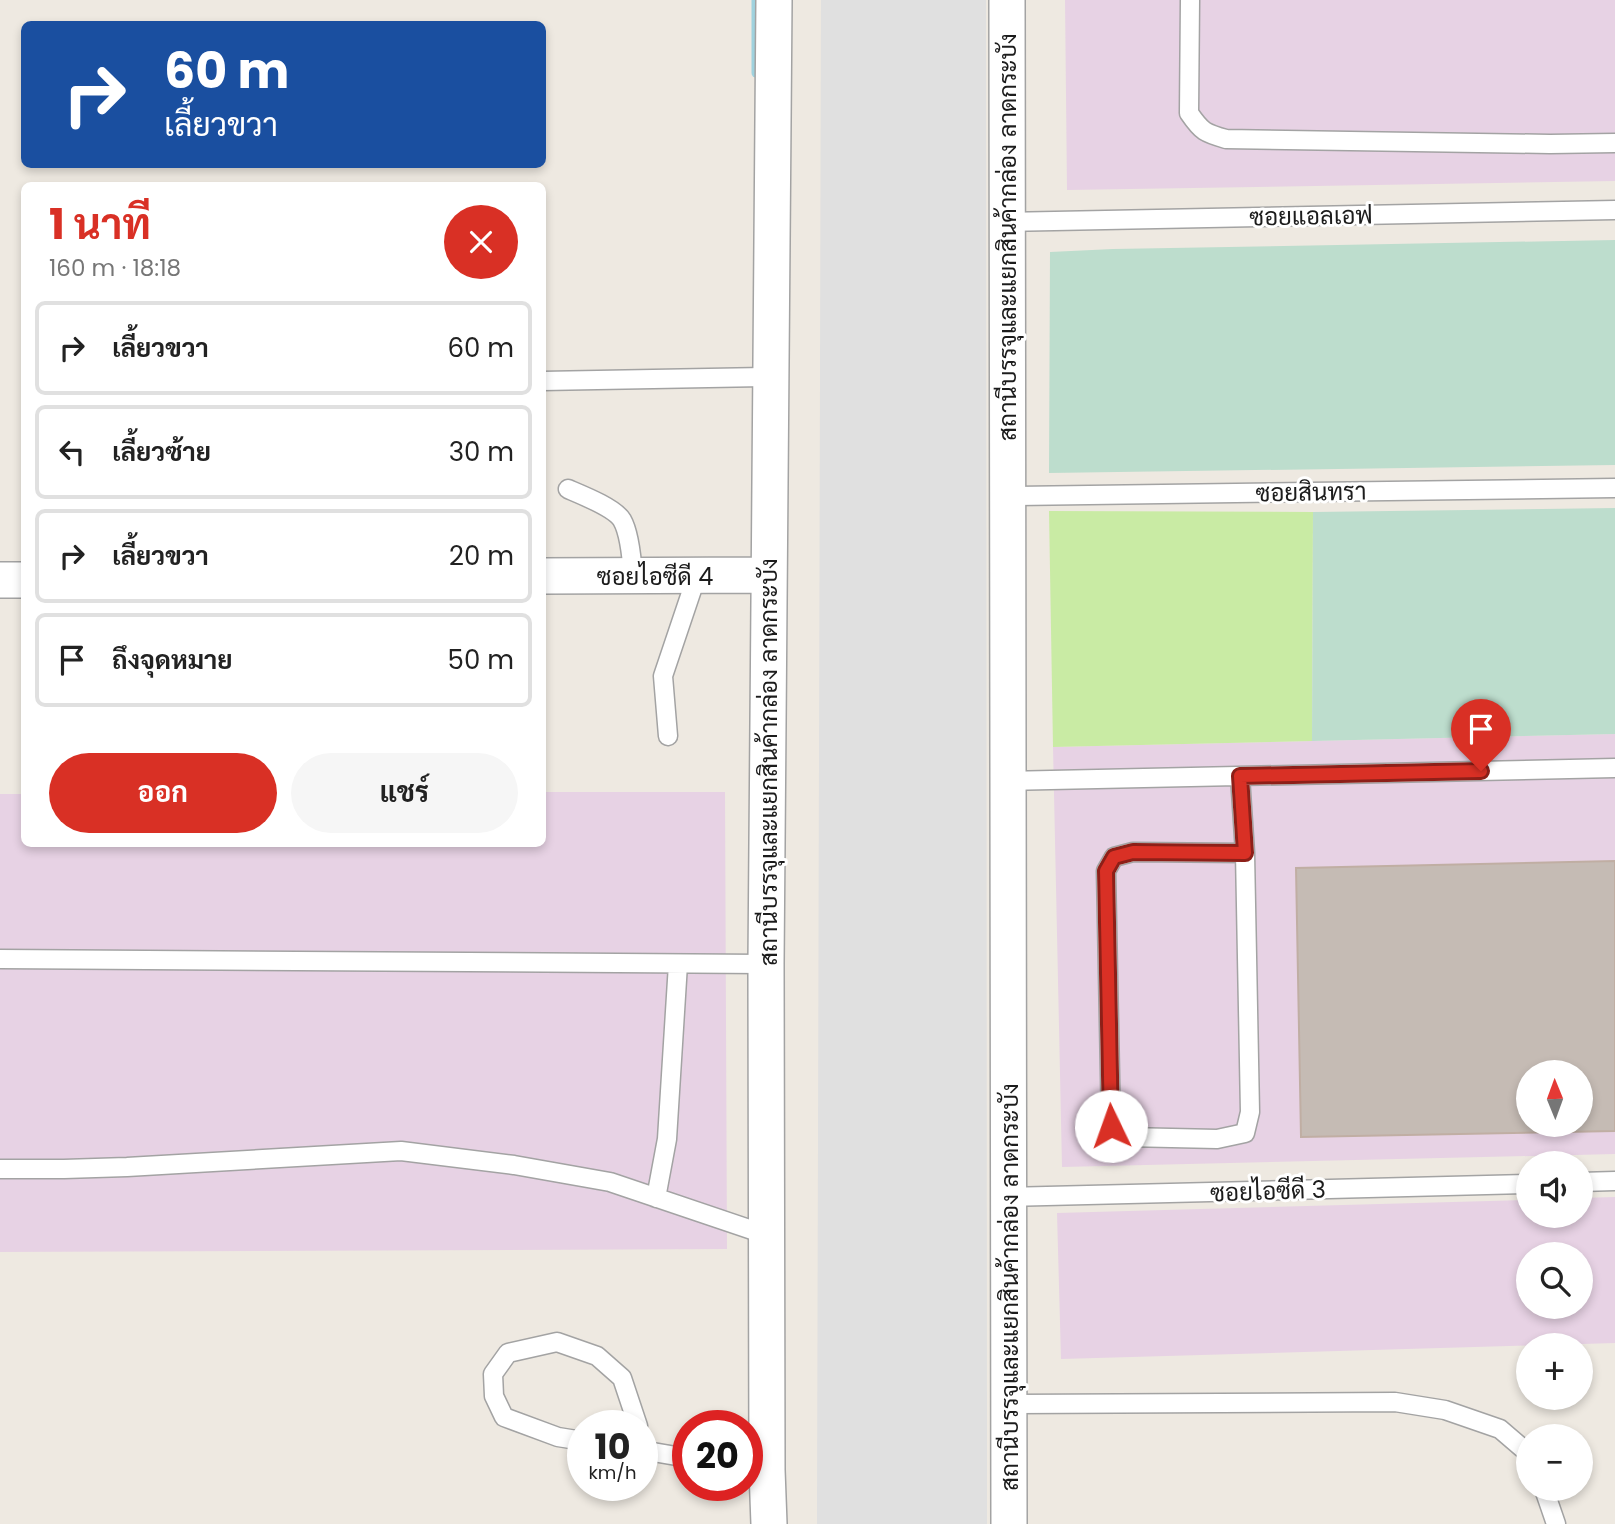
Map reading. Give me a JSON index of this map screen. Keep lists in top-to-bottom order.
{
  "streets": {
    "street": ["สถานีบรรจุและแยกสินค้ากล่อง ลาดกระบัง", "ซอยไอซีดี 4"],
    "lane": ["ซอยแอลเอฟ", "ซอยสินทรา", "ซอยไอซีดี 3"]
  },
  "crossings": [
    ["ซอยแอลเอฟ", "สถานีบรรจุและแยกสินค้ากล่อง ลาดกระบัง"],
    ["สถานีบรรจุและแยกสินค้ากล่อง ลาดกระบัง", "ซอยสินทรา"],
    ["สถานีบรรจุและแยกสินค้ากล่อง ลาดกระบัง", "ซอยไอซีดี 4"],
    ["สถานีบรรจุและแยกสินค้ากล่อง ลาดกระบัง", "ซอยไอซีดี 3"]
  ],
  "north": "top",
  "page": {
    "turn": ["60 m", "เลี้ยวขวา"],
    "heading": ["1 นาที", "160 m · 18:18"],
    "list": [
      {
        "name": "เลี้ยวขวา",
        "value": "60 m"
      },
      {
        "name": "เลี้ยวซ้าย",
        "value": "30 m"
      },
      {
        "name": "เลี้ยวขวา",
        "value": "20 m"
      },
      {
        "name": "ถึงจุดหมาย",
        "value": "50 m"
      }
    ],
    "buttons": ["ออก", "แชร์"],
    "map_buttons": ["+", "−"],
    "speed": "10 km/h",
    "limit": "20"
  }
}
